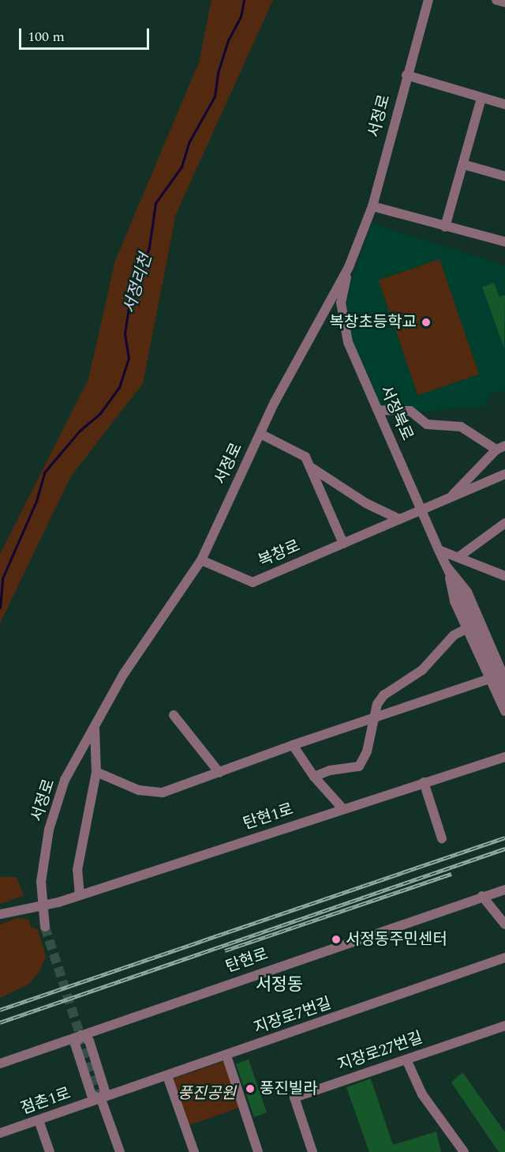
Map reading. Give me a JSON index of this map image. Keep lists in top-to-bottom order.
{
  "streets": {
    "street": [
      "서정로",
      "서정북로",
      "복창로",
      "탄현1로",
      "탄현로",
      "지장로7번길",
      "지장로27번길",
      "점촌1로"
    ]
  },
  "crossings": [
    ["서정로", "서정북로"],
    ["서정로", "복창로"],
    ["서정로", "탄현1로"],
    ["서정북로", "복창로"],
    ["지장로7번길", "점촌1로"]
  ],
  "districts": ["서정동"],
  "water": ["서정리천"],
  "parks": ["풍진공원"],
  "places": ["복창초등학교", "서정동주민센터", "풍진빌라"],
  "scale_bar": "100 m"
}
